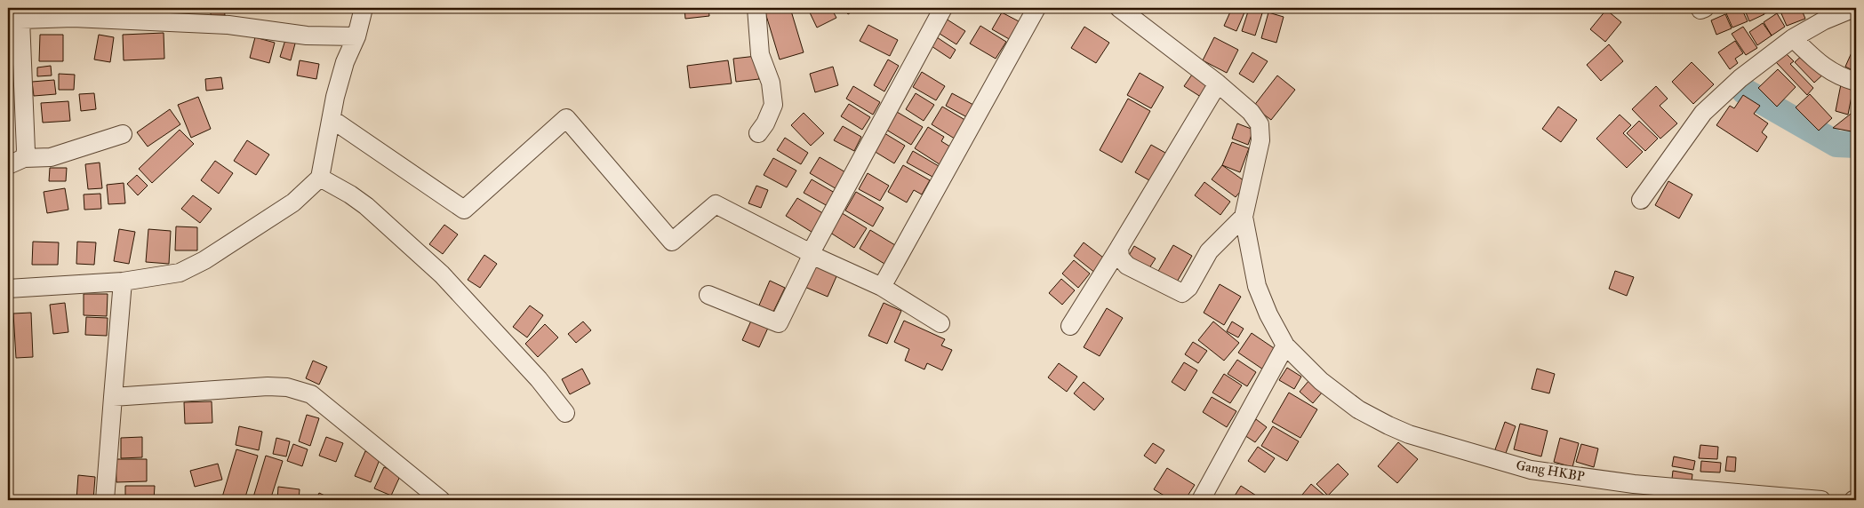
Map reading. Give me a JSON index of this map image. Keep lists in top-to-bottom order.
{
  "streets": {
    "street": ["Gang HKBP"]
  }
}
